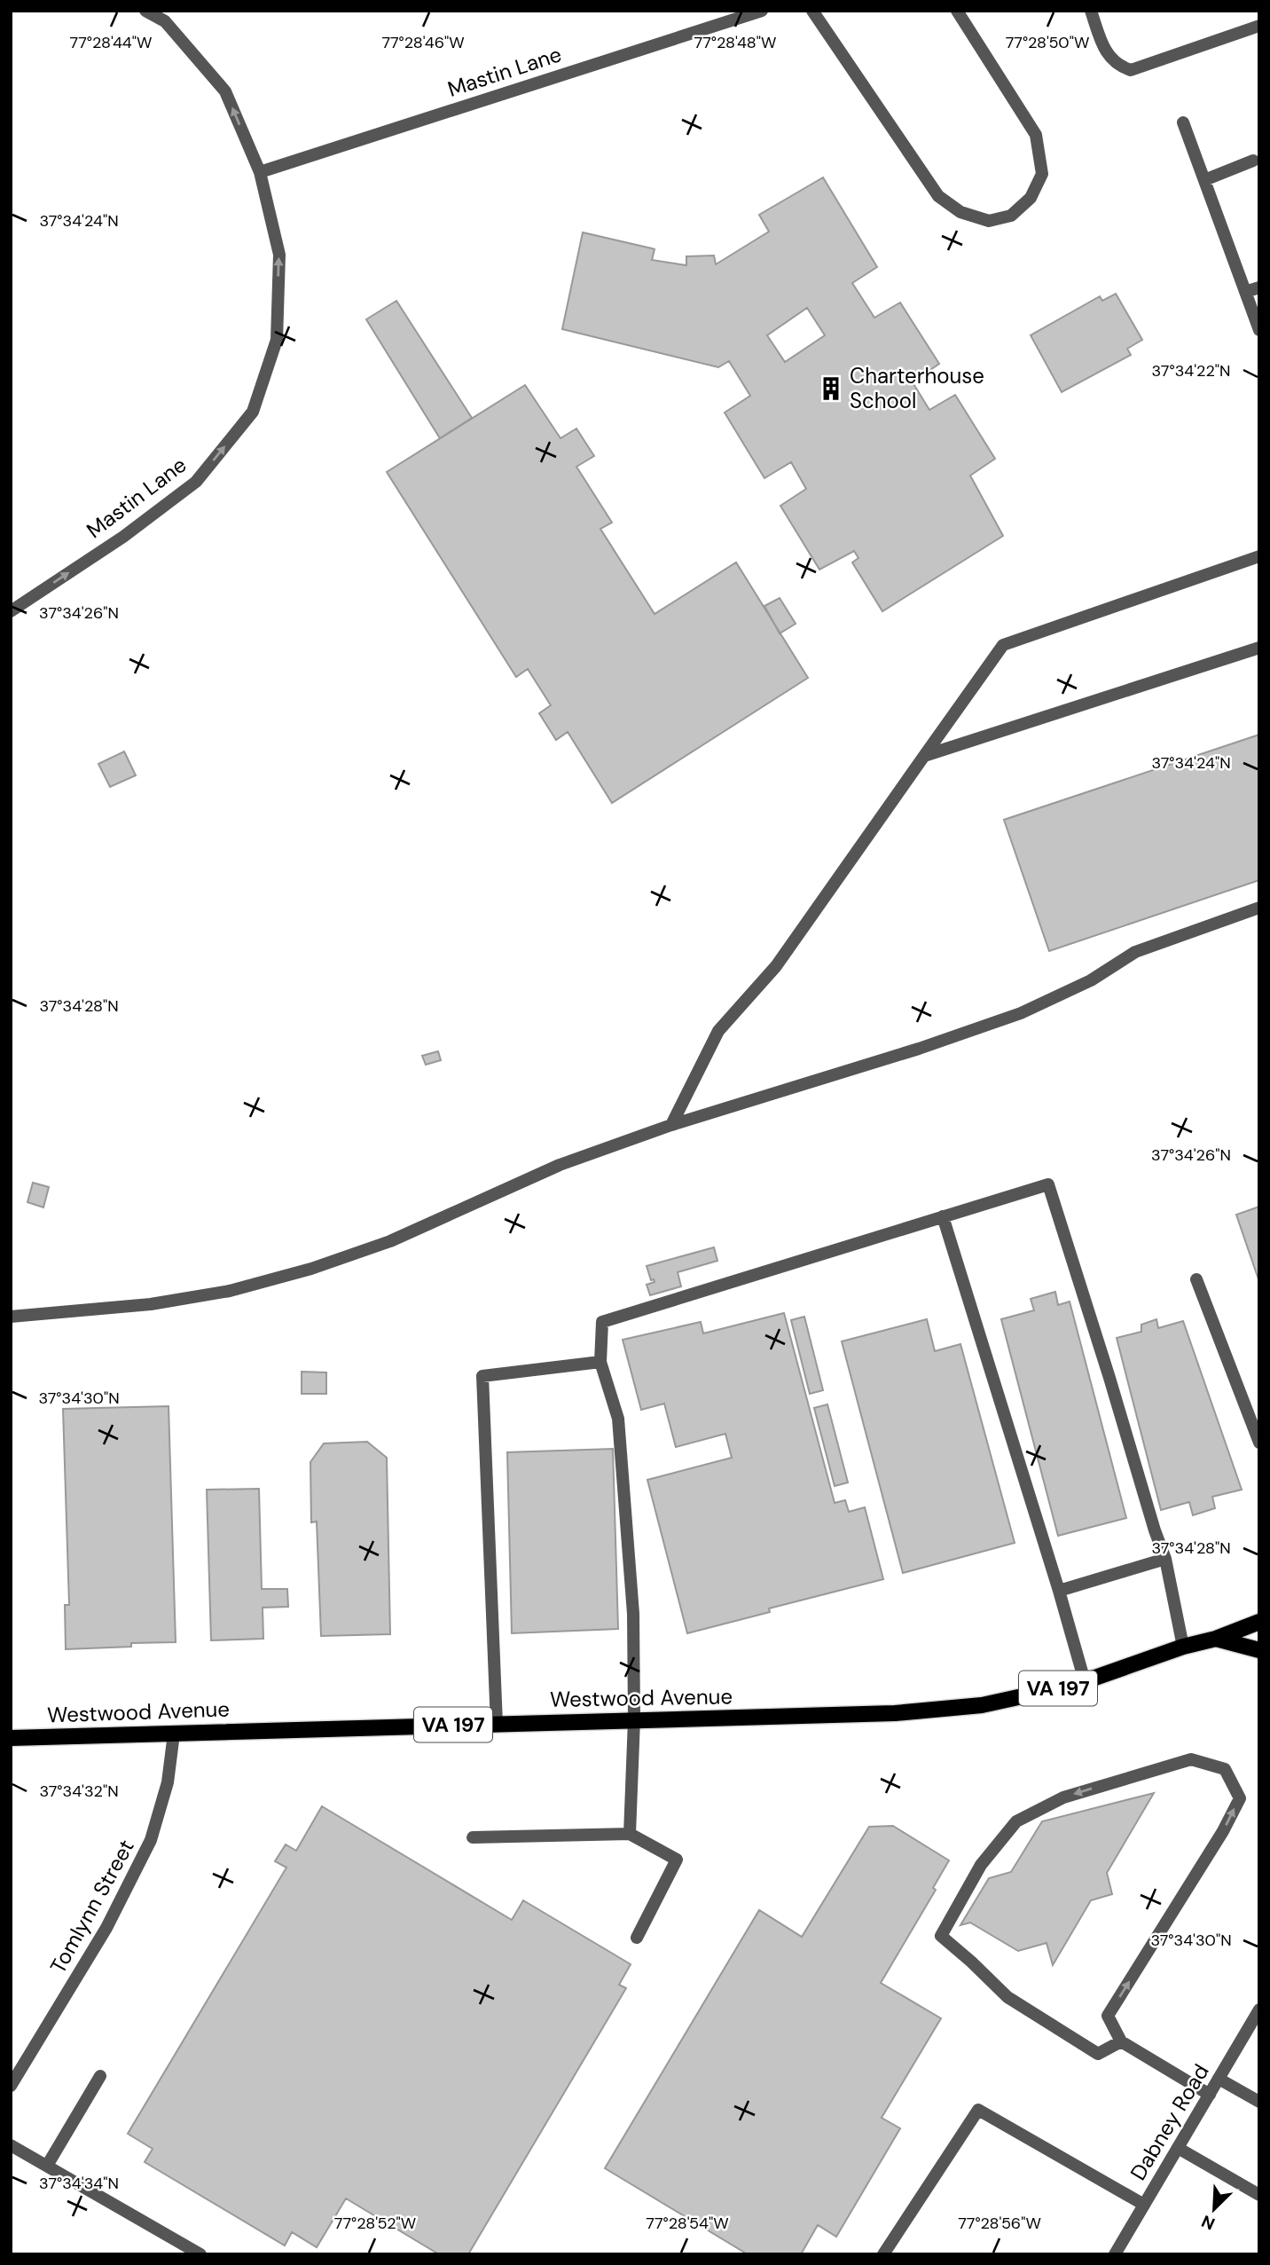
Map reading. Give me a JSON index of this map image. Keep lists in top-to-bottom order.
{
  "streets": {
    "main road": ["VA 197", "Westwood Avenue"],
    "street": ["Mastin Lane", "Tomlynn Street", "Dabney Road"]
  },
  "crossings": [
    ["Westwood Avenue", "Tomlynn Street"]
  ],
  "one_way": ["Mastin Lane"],
  "places": {
    "building": ["Charterhouse School"]
  },
  "north": "bottom left",
  "coordinates": [
    "77°28'44\"W",
    "77°28'46\"W",
    "77°28'48\"W",
    "77°28'50\"W",
    "37°34'24\"N",
    "37°34'22\"N",
    "37°34'26\"N",
    "37°34'28\"N",
    "37°34'30\"N",
    "37°34'32\"N",
    "37°34'34\"N",
    "77°28'52\"W",
    "77°28'54\"W",
    "77°28'56\"W"
  ]
}
